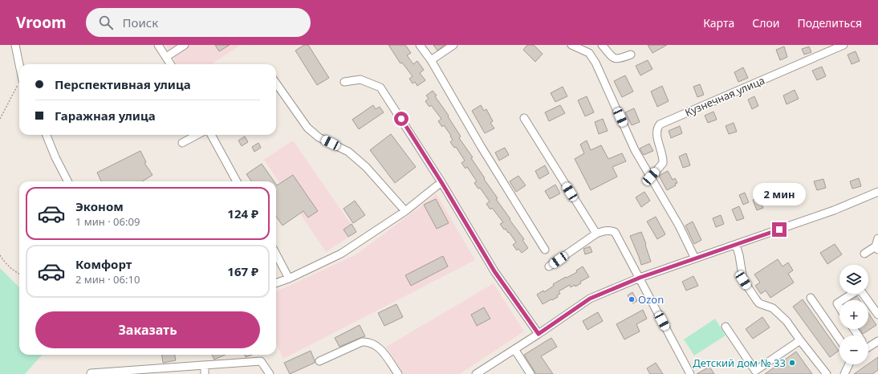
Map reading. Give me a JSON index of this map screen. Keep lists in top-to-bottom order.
{
  "streets": {
    "street": ["Кузнечная улица"]
  },
  "places": ["Ozon", "Детский дом № 33"],
  "page": {
    "header": "Vroom",
    "search": "Поиск",
    "nav": ["Карта", "Слои", "Поделиться"],
    "banner": ["Перспективная улица", "Гаражная улица"],
    "bubble": "2 мин",
    "list": [
      {
        "name": "Эконом",
        "note": "1 мин · 06:09",
        "value": "124 ₽"
      },
      {
        "name": "Комфорт",
        "note": "2 мин · 06:10",
        "value": "167 ₽"
      }
    ],
    "map_buttons": ["+", "−"],
    "buttons": "Заказать"
  }
}
